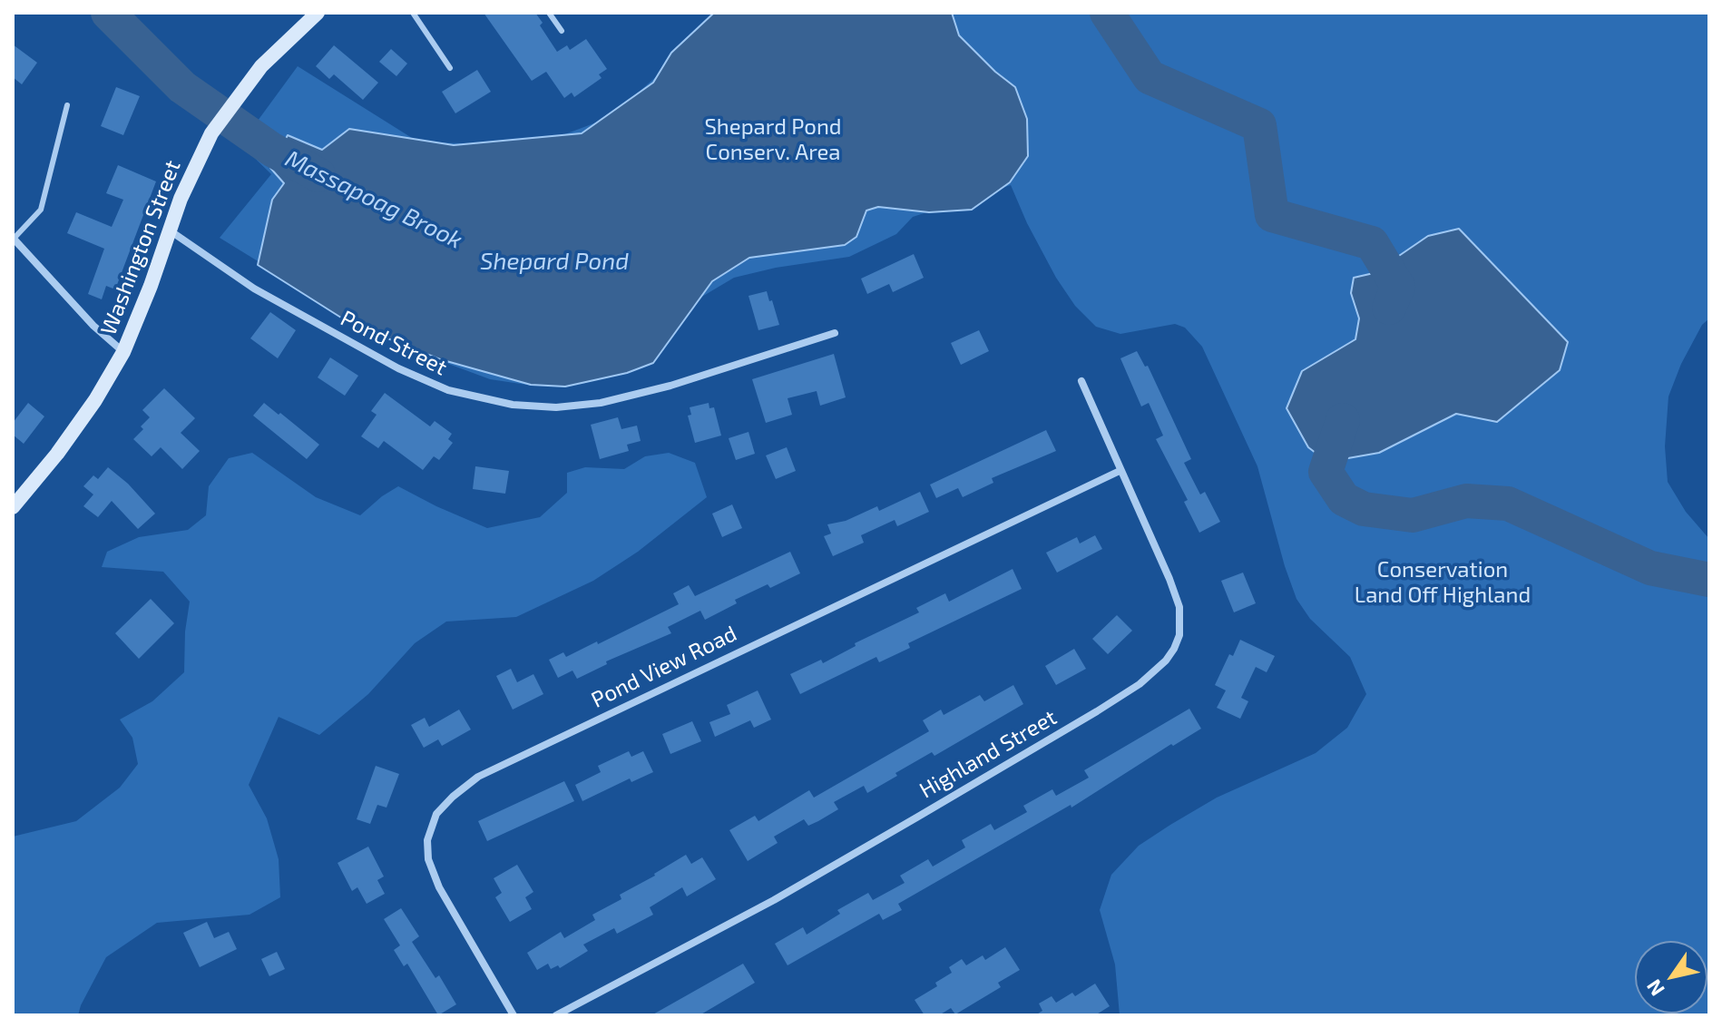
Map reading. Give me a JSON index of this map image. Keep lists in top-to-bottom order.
{
  "streets": {
    "main road": ["Washington Street"],
    "street": ["Pond Street", "Pond View Road", "Highland Street"]
  },
  "crossings": [
    ["Washington Street", "Pond Street"],
    ["Pond View Road", "Highland Street"]
  ],
  "water": ["Massapoag Brook", "Shepard Pond"],
  "parks": ["Shepard Pond Conserv. Area", "Conservation Land Off Highland"],
  "north": "bottom left"
}
